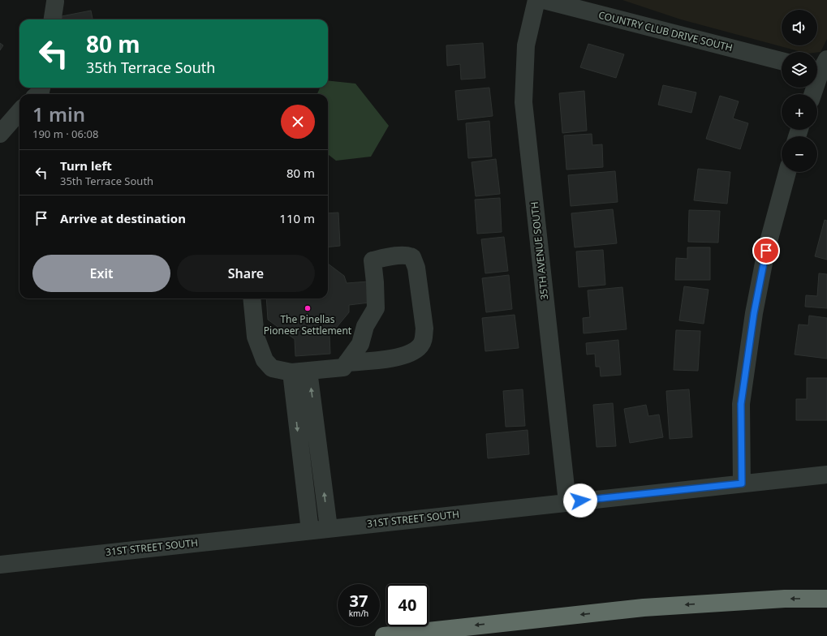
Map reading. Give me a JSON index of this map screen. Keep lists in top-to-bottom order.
{
  "streets": {
    "street": ["COUNTRY CLUB DRIVE SOUTH", "35TH AVENUE SOUTH", "31ST STREET SOUTH"]
  },
  "crossings": [
    ["35TH AVENUE SOUTH", "31ST STREET SOUTH"]
  ],
  "places": ["The Pinellas Pioneer Settlement"],
  "page": {
    "map_buttons": ["+", "−"],
    "turn": ["80 m", "35th Terrace South"],
    "heading": ["1 min", "190 m · 06:08"],
    "list": [
      {
        "name": "Turn left",
        "note": "35th Terrace South",
        "value": "80 m"
      },
      {
        "name": "Arrive at destination",
        "value": "110 m"
      }
    ],
    "buttons": ["Exit", "Share"],
    "speed": "37 km/h",
    "limit": "40"
  }
}
